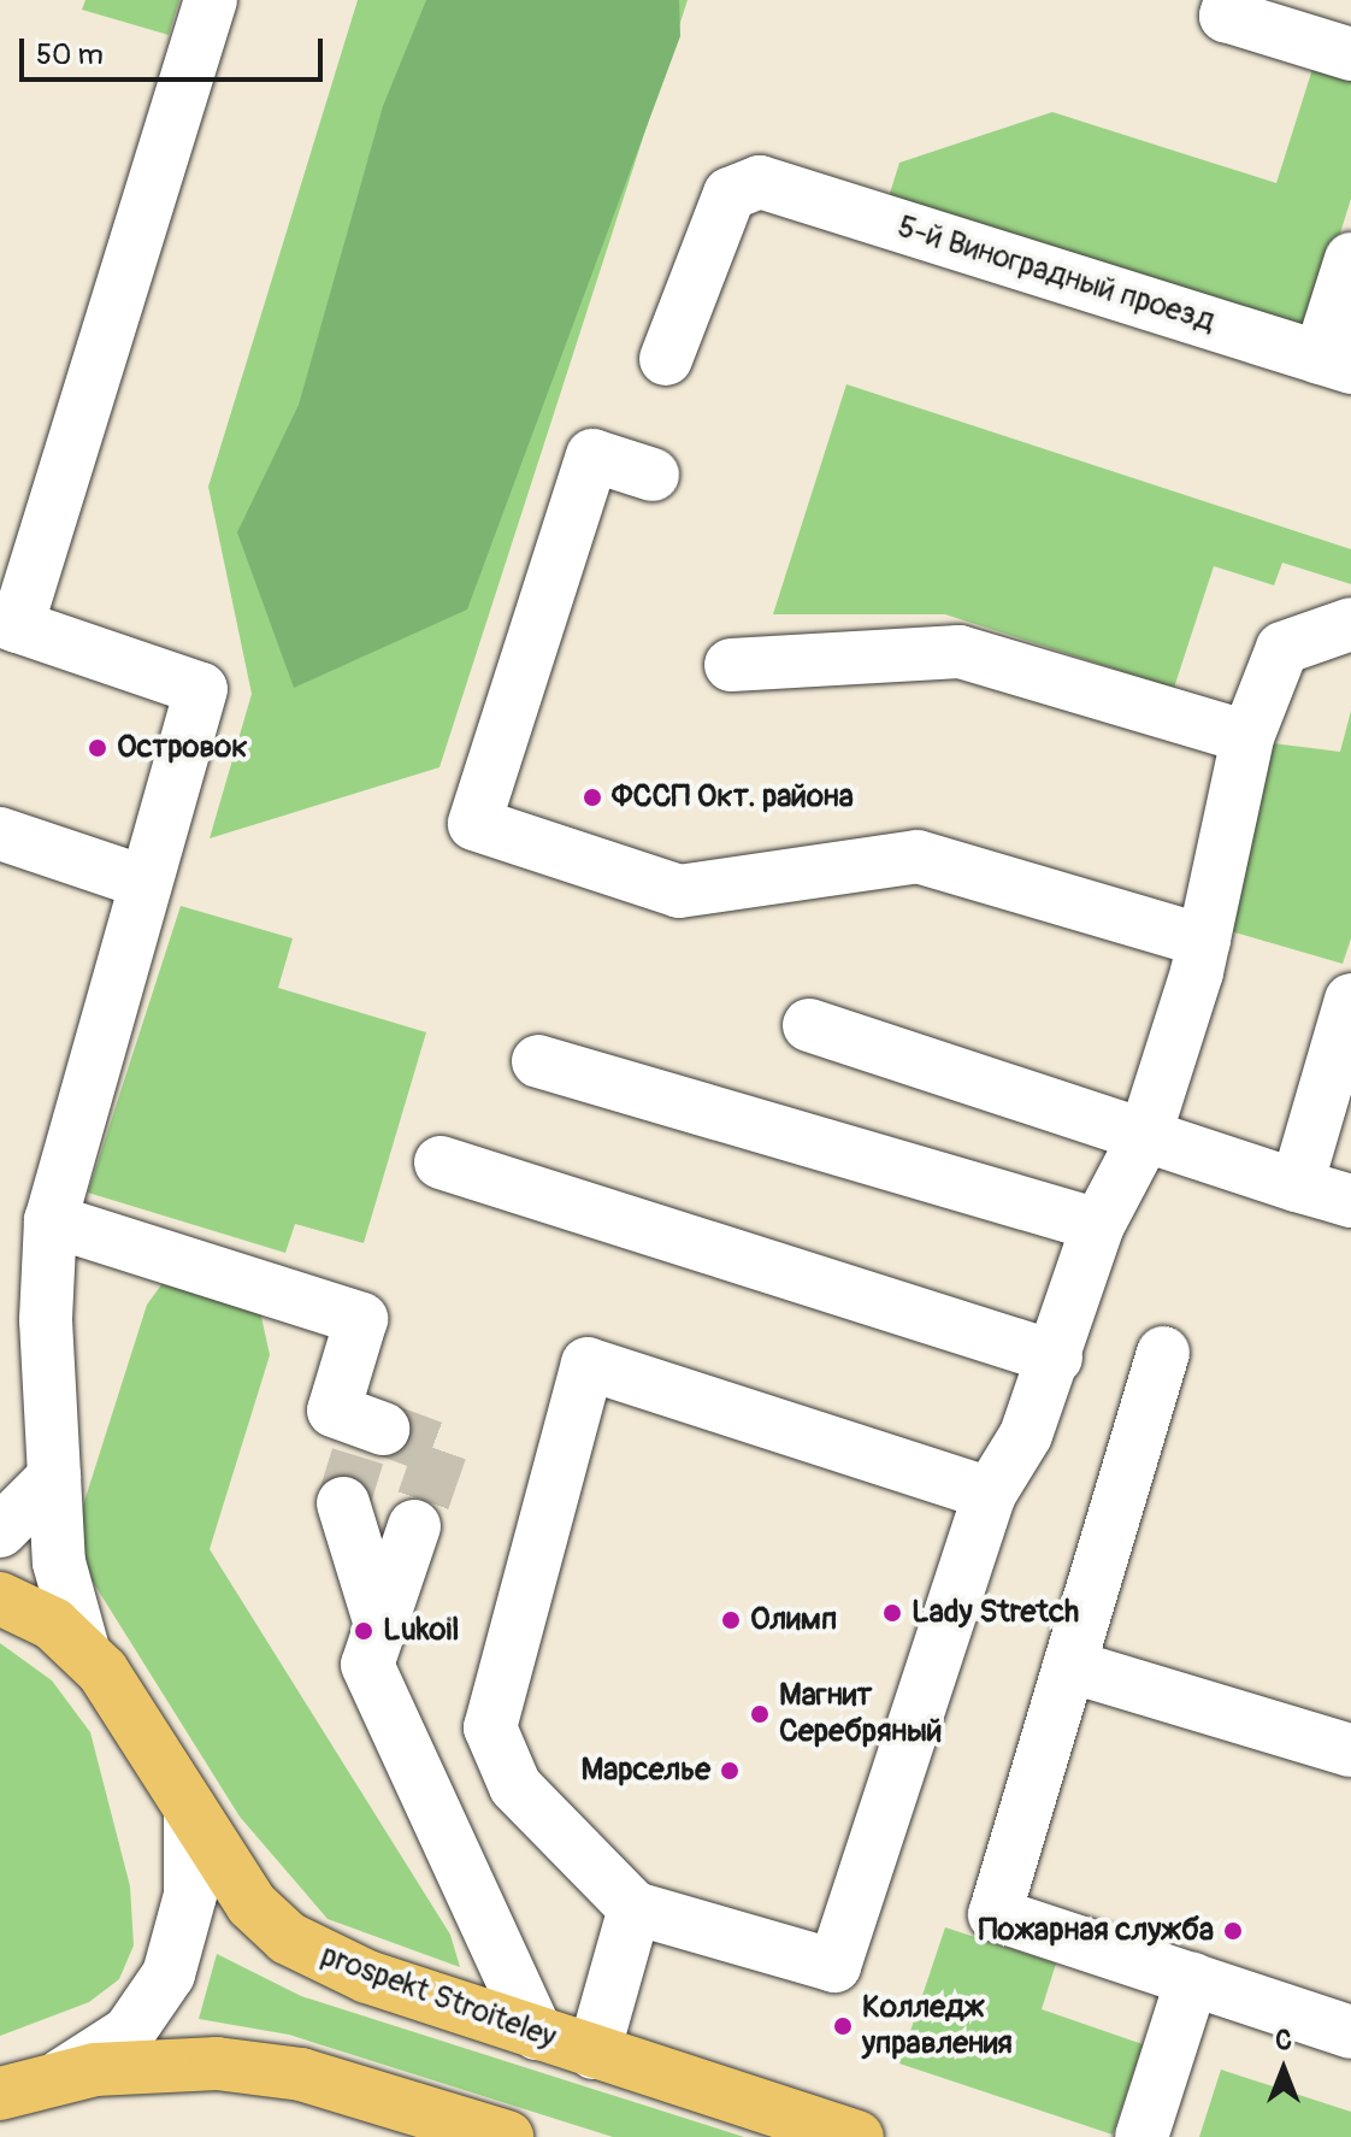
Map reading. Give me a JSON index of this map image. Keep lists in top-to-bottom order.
{
  "streets": {
    "main road": ["prospekt Stroiteley"],
    "street": ["5-й Виноградный проезд"]
  },
  "places": [
    "Островок",
    "ФССП Окт. района",
    "Lady Stretch",
    "Олимп",
    "Lukoil",
    "Магнит Серебряный",
    "Марселье",
    "Пожарная служба",
    "Колледж управления"
  ],
  "scale_bar": "50 m",
  "north": "top"
}
